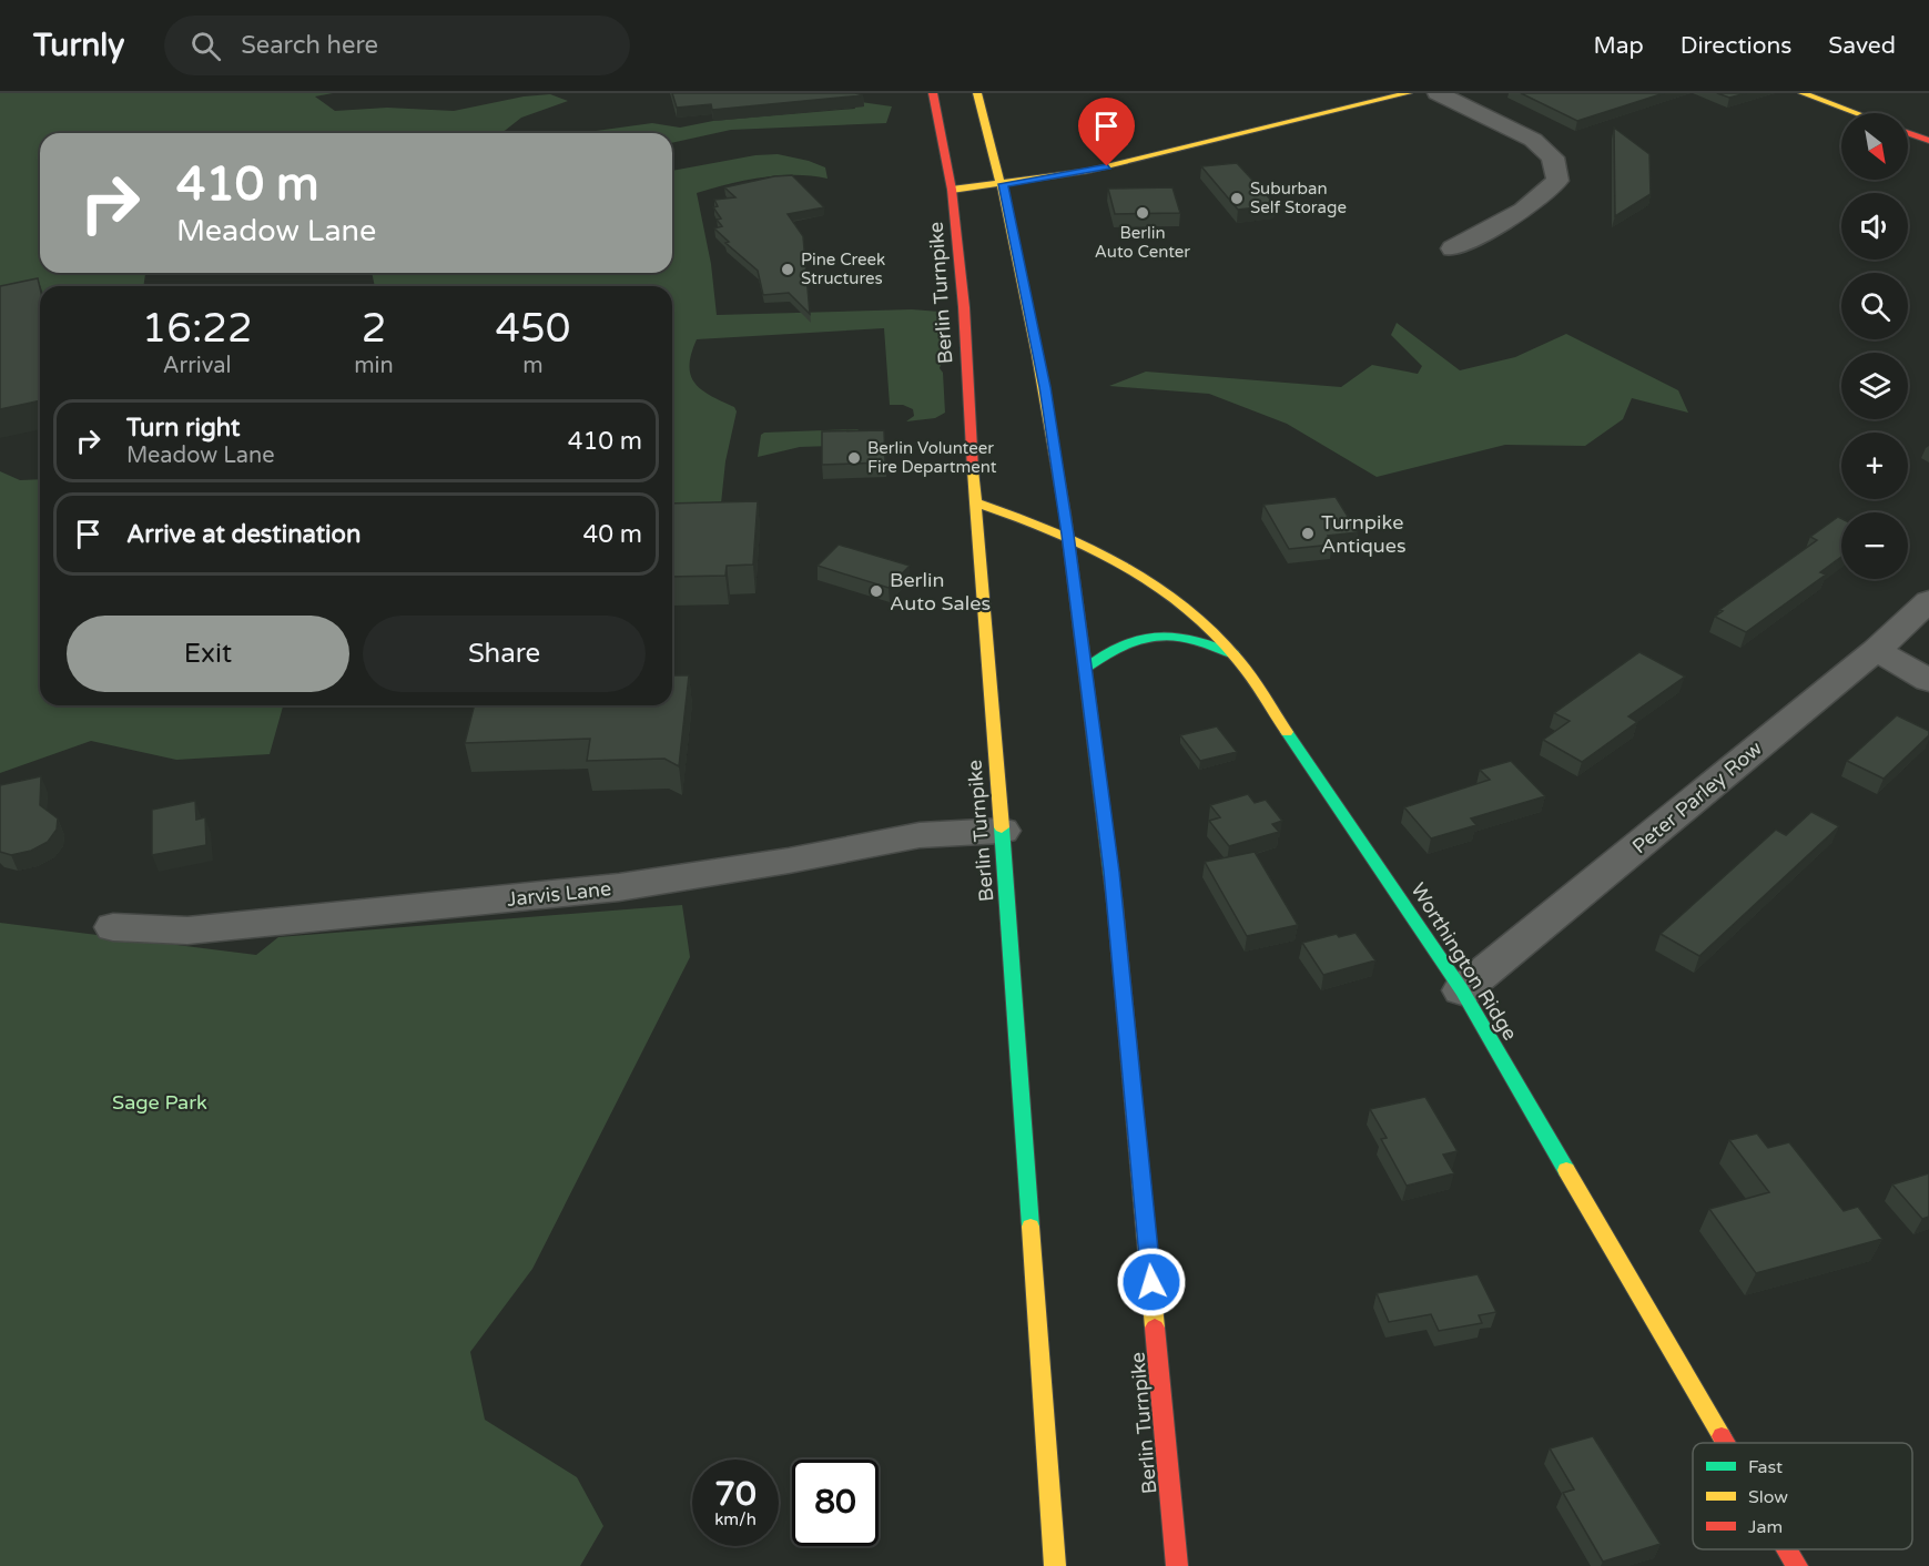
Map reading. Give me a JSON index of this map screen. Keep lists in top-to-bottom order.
{
  "streets": {
    "main road": ["Berlin Turnpike", "Worthington Ridge"],
    "street": ["Peter Parley Row", "Jarvis Lane"]
  },
  "crossings": [
    ["Berlin Turnpike", "Jarvis Lane"],
    ["Berlin Turnpike", "Worthington Ridge"],
    ["Peter Parley Row", "Worthington Ridge"]
  ],
  "parks": ["Sage Park"],
  "places": [
    "Suburban Self Storage",
    "Berlin Auto Center",
    "Pine Creek Structures",
    "Berlin Volunteer Fire Department",
    "Turnpike Antiques",
    "Berlin Auto Sales"
  ],
  "legend": ["Fast", "Slow", "Jam"],
  "north": "bottom right",
  "page": {
    "header": "Turnly",
    "search": "Search here",
    "nav": ["Map", "Directions", "Saved"],
    "map_buttons": ["+", "−"],
    "turn": ["410 m", "Meadow Lane"],
    "eta": [
      "16:22",
      "Arrival",
      "2",
      "min",
      "450",
      "m"
    ],
    "list": [
      {
        "name": "Turn right",
        "note": "Meadow Lane",
        "value": "410 m"
      },
      {
        "name": "Arrive at destination",
        "value": "40 m"
      }
    ],
    "buttons": ["Exit", "Share"],
    "speed": "70 km/h",
    "limit": "80"
  }
}
